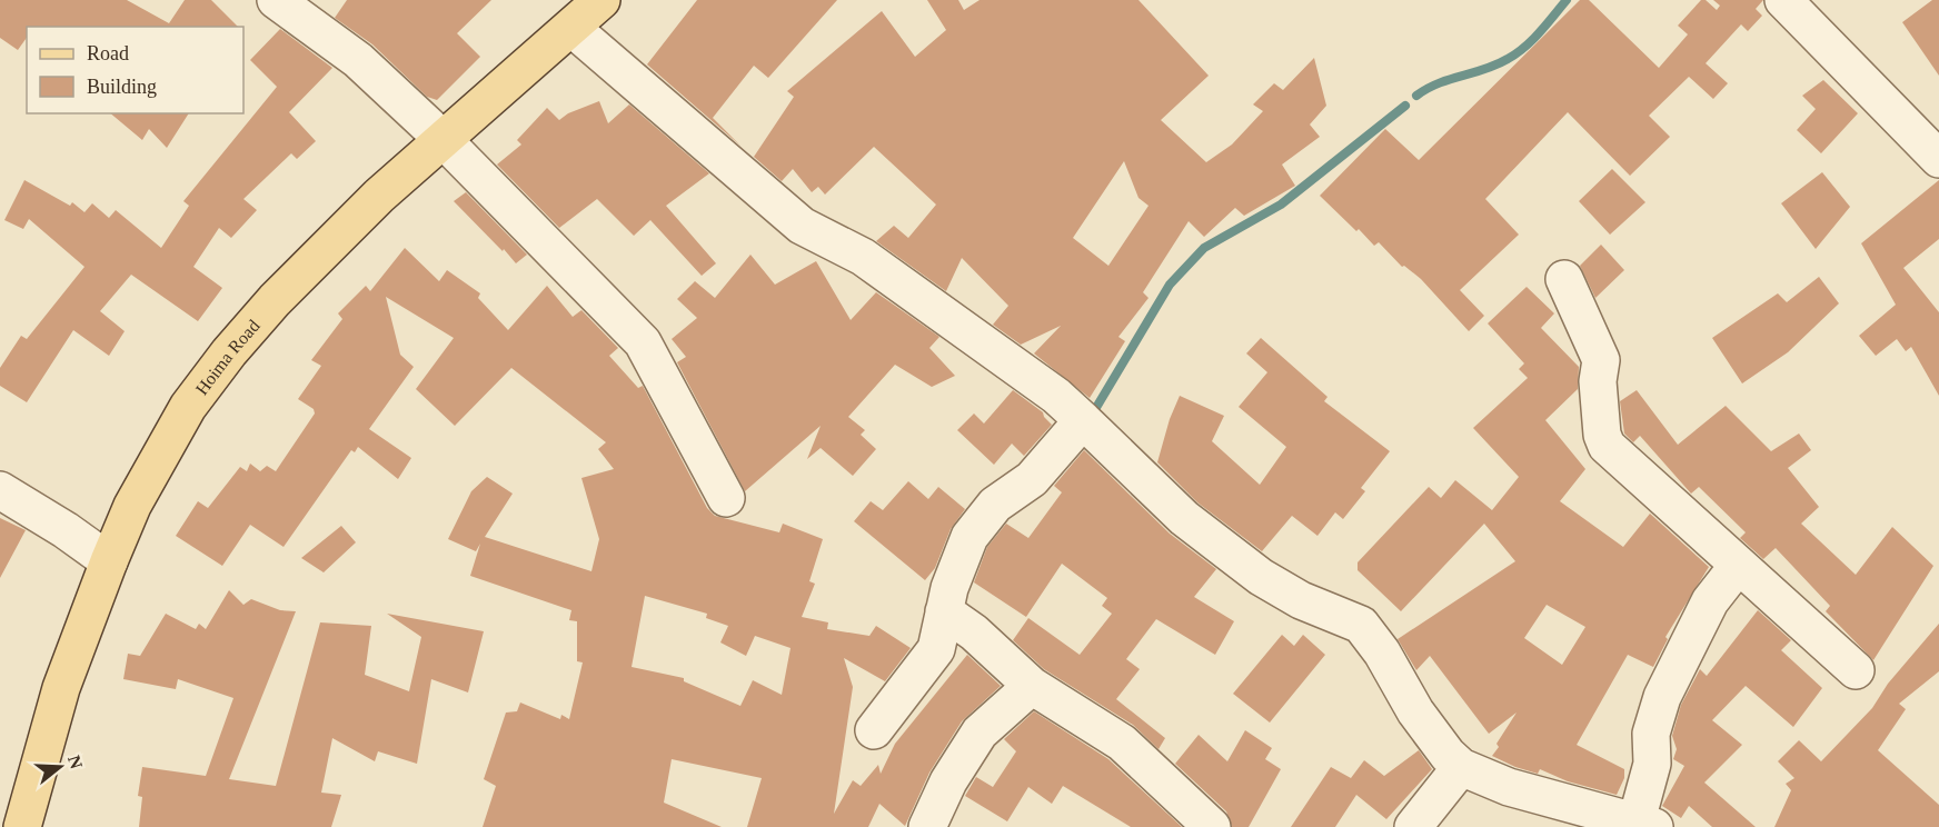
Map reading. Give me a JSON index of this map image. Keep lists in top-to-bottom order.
{
  "streets": {
    "main road": ["Hoima Road"]
  },
  "legend": ["Road", "Building"],
  "north": "right"
}
